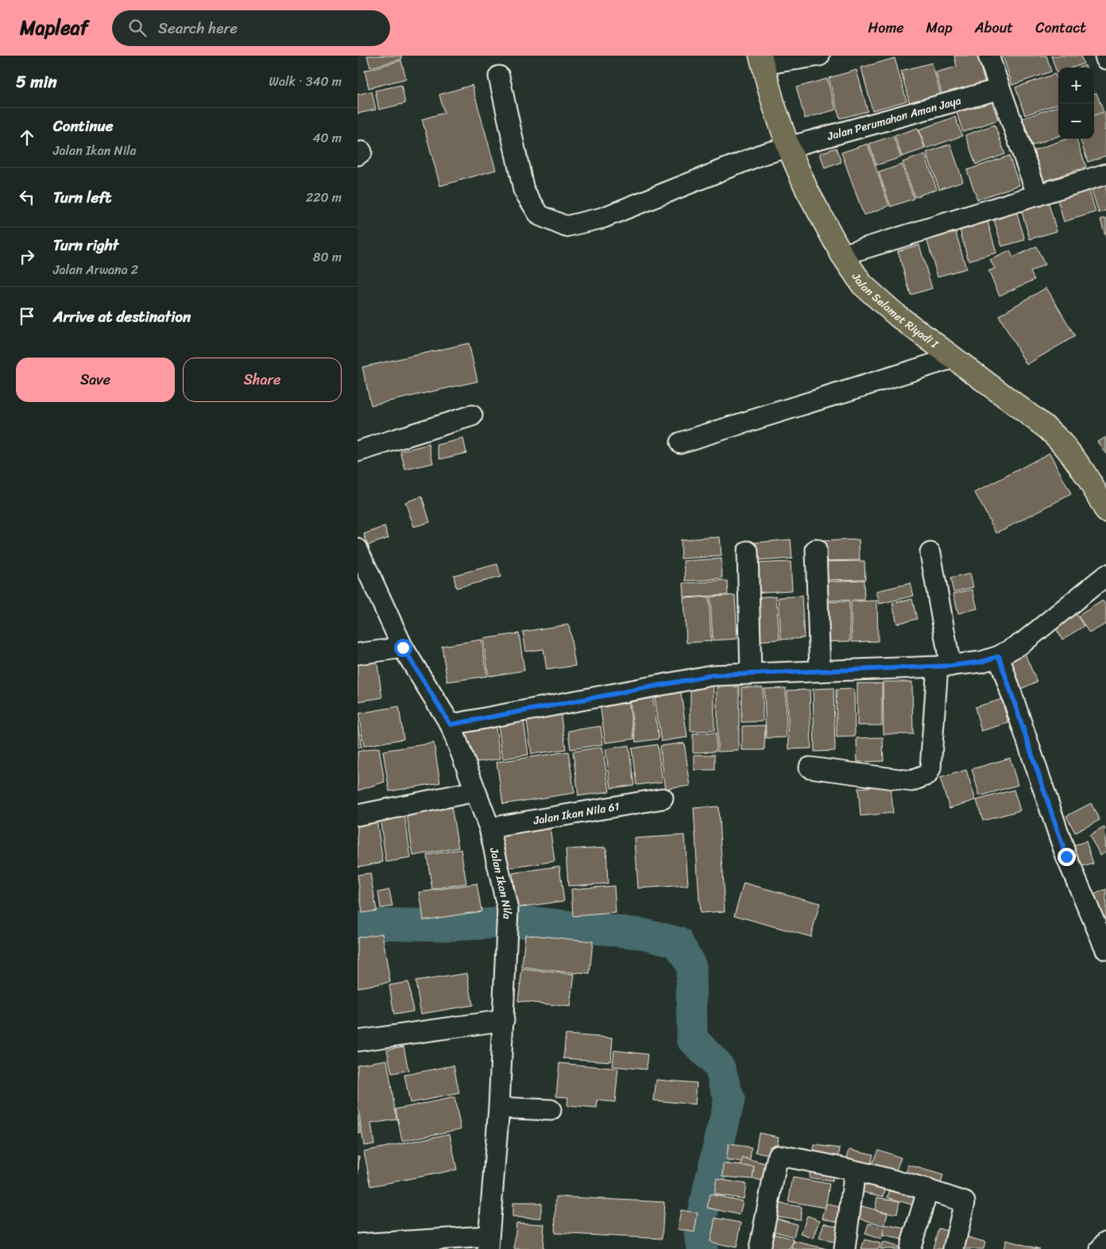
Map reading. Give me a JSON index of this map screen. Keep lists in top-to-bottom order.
{
  "streets": {
    "main road": ["Jalan Selamet Riyadi I"],
    "street": ["Jalan Perumahan Aman Jaya", "Jalan Ikan Nila 61", "Jalan Ikan Nila"]
  },
  "crossings": [
    ["Jalan Perumahan Aman Jaya", "Jalan Selamet Riyadi I"],
    ["Jalan Ikan Nila 61", "Jalan Ikan Nila"]
  ],
  "page": {
    "header": "Mapleaf",
    "search": "Search here",
    "nav": [
      "Home",
      "Map",
      "About",
      "Contact"
    ],
    "heading": ["5 min", "Walk · 340 m"],
    "map_buttons": ["+", "−"],
    "list": [
      ["Continue", "Jalan Ikan Nila", "40 m"],
      ["Turn left", "220 m"],
      ["Turn right", "Jalan Arwana 2", "80 m"],
      "Arrive at destination"
    ],
    "buttons": ["Save", "Share"]
  }
}
